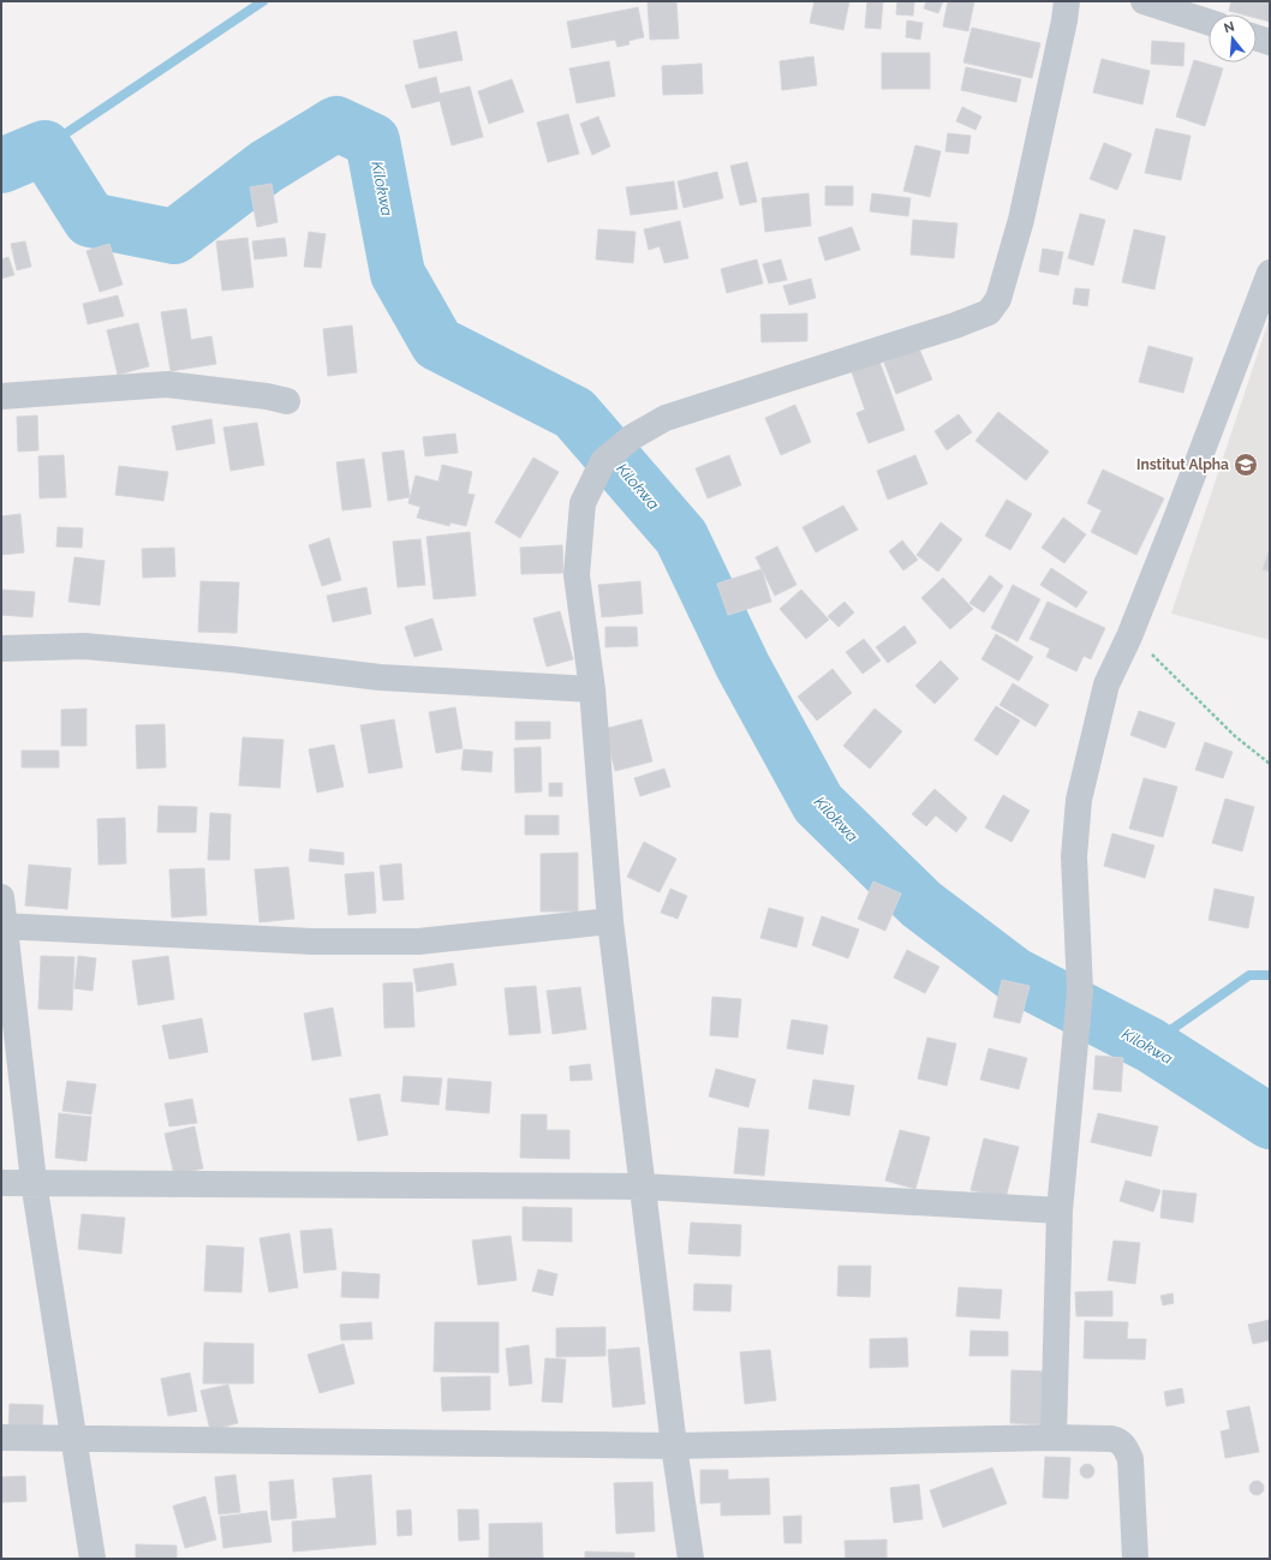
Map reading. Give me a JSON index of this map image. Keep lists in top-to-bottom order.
{
  "water": ["Kilokwa"],
  "places": {
    "school or university": ["Institut Alpha"]
  },
  "north": "top"
}
